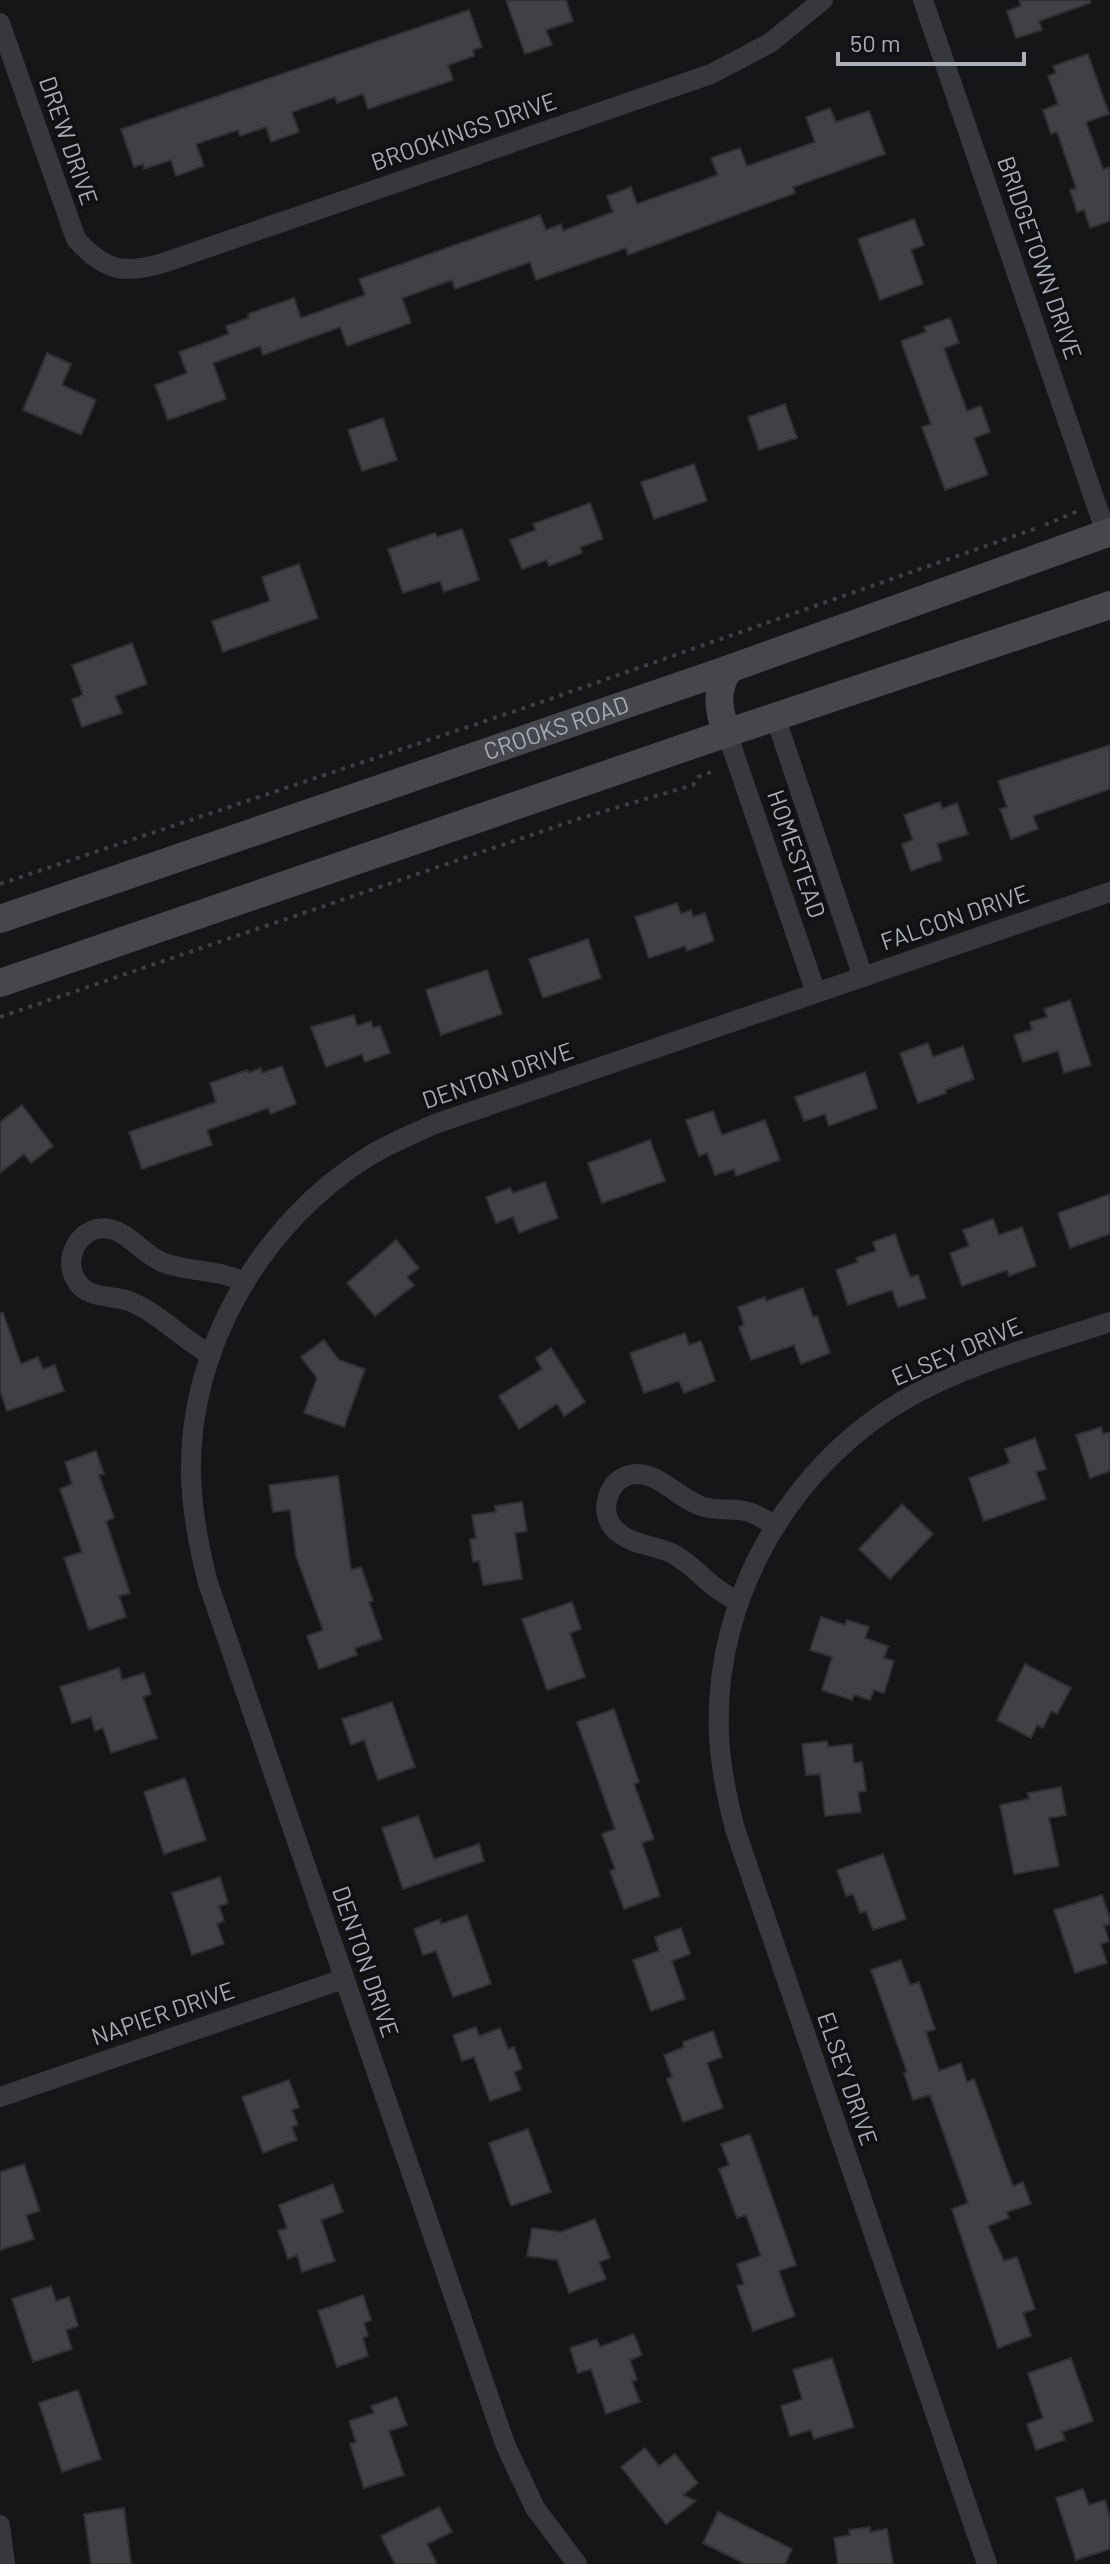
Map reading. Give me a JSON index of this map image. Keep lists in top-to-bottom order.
{
  "streets": {
    "main road": ["CROOKS ROAD"],
    "street": [
      "BROOKINGS DRIVE",
      "DREW DRIVE",
      "BRIDGETOWN DRIVE",
      "HOMESTEAD",
      "FALCON DRIVE",
      "DENTON DRIVE",
      "ELSEY DRIVE",
      "NAPIER DRIVE"
    ]
  },
  "crossings": [
    ["BROOKINGS DRIVE", "DREW DRIVE"],
    ["BRIDGETOWN DRIVE", "CROOKS ROAD"],
    ["HOMESTEAD", "FALCON DRIVE"],
    ["HOMESTEAD", "DENTON DRIVE"],
    ["FALCON DRIVE", "DENTON DRIVE"],
    ["DENTON DRIVE", "NAPIER DRIVE"]
  ],
  "scale_bar": "50 m"
}
